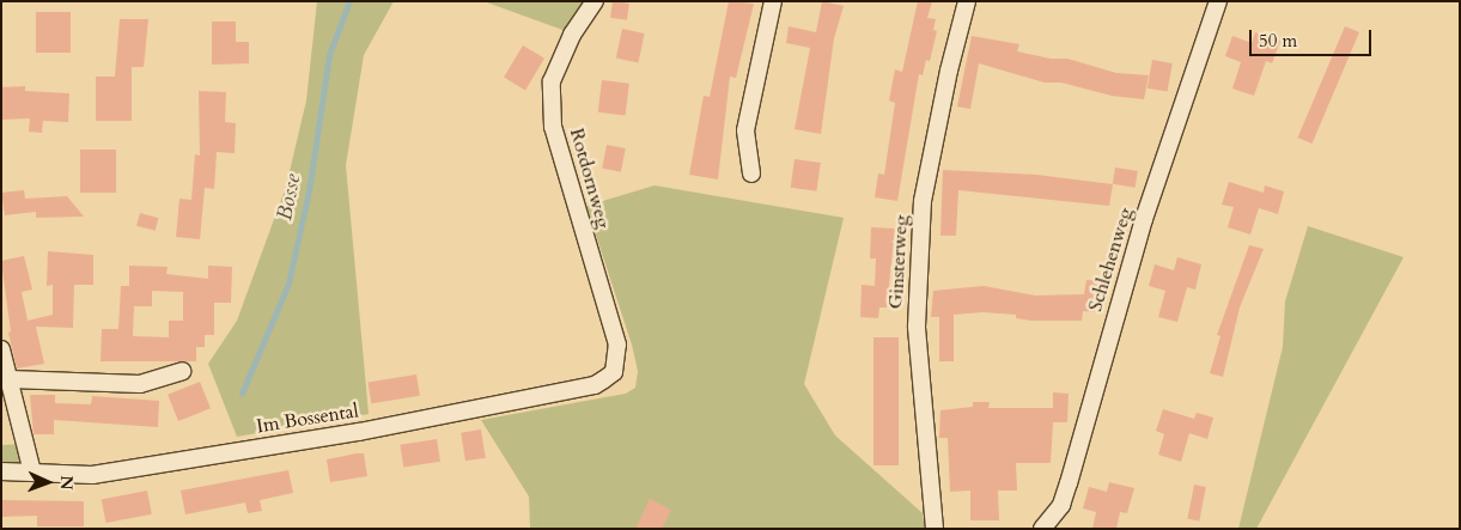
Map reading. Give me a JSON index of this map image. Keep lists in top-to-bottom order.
{
  "streets": {
    "street": [
      "Rotdornweg",
      "Schlehenweg",
      "Ginsterweg",
      "Im Bossental"
    ]
  },
  "crossings": [
    ["Rotdornweg", "Im Bossental"]
  ],
  "water": ["Bosse"],
  "scale_bar": "50 m",
  "north": "right"
}
